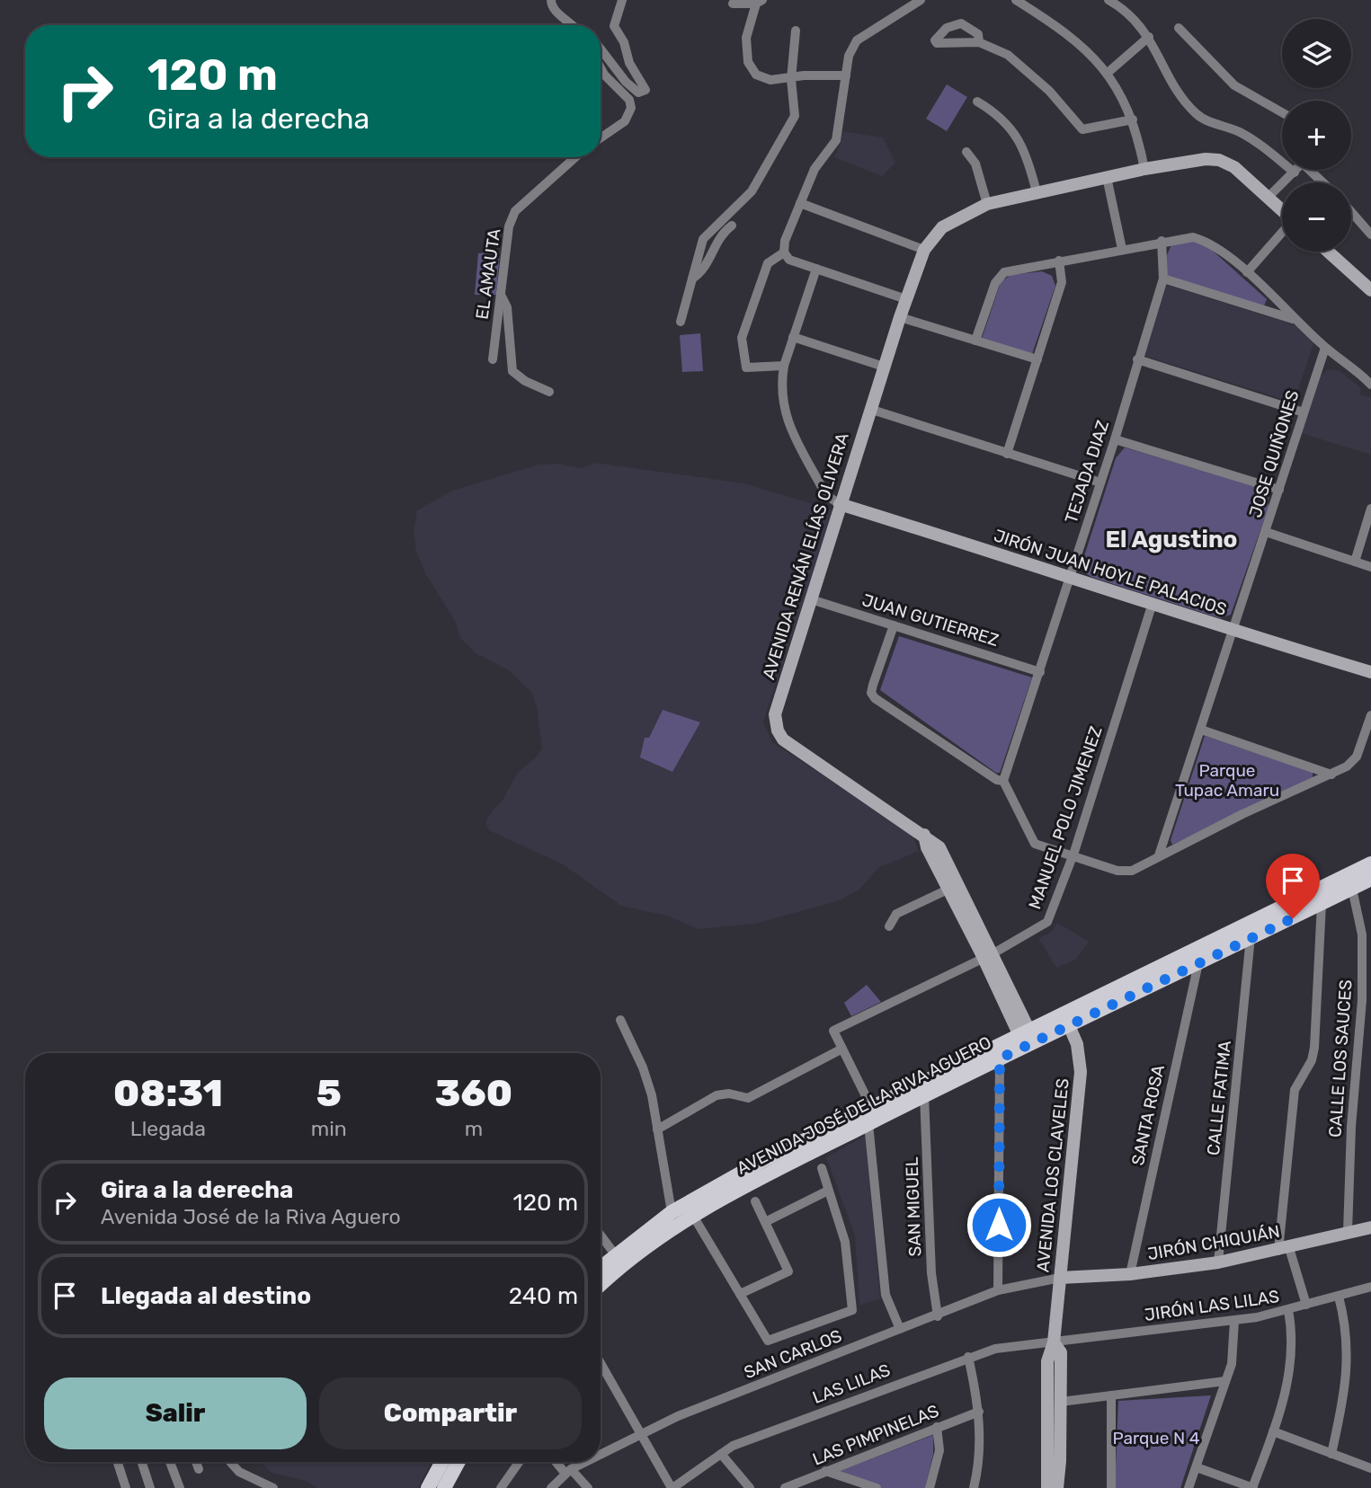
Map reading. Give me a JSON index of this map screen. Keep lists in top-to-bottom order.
{
  "streets": {
    "main road": ["AVENIDA JOSÉ DE LA RIVA AGUERO"],
    "street": [
      "EL AMAUTA",
      "JOSE QUIÑONES",
      "TEJADA DIAZ",
      "AVENIDA RENÁN ELÍAS OLIVERA",
      "JIRÓN JUAN HOYLE PALACIOS",
      "JUAN GUTIERREZ",
      "MANUEL POLO JIMENEZ",
      "CALLE LOS SAUCES",
      "CALLE FATIMA",
      "SANTA ROSA",
      "AVENIDA LOS CLAVELES",
      "SAN MIGUEL",
      "JIRÓN CHIQUIÁN",
      "JIRÓN LAS LILAS",
      "SAN CARLOS",
      "LAS LILAS",
      "LAS PIMPINELAS"
    ]
  },
  "crossings": [
    ["JOSE QUIÑONES", "JIRÓN JUAN HOYLE PALACIOS"],
    ["TEJADA DIAZ", "JIRÓN JUAN HOYLE PALACIOS"],
    ["TEJADA DIAZ", "JUAN GUTIERREZ"],
    ["AVENIDA RENÁN ELÍAS OLIVERA", "JIRÓN JUAN HOYLE PALACIOS"],
    ["AVENIDA RENÁN ELÍAS OLIVERA", "JUAN GUTIERREZ"],
    ["AVENIDA RENÁN ELÍAS OLIVERA", "MANUEL POLO JIMENEZ"],
    ["AVENIDA RENÁN ELÍAS OLIVERA", "AVENIDA JOSÉ DE LA RIVA AGUERO"],
    ["JIRÓN JUAN HOYLE PALACIOS", "MANUEL POLO JIMENEZ"],
    ["CALLE LOS SAUCES", "AVENIDA JOSÉ DE LA RIVA AGUERO"],
    ["CALLE LOS SAUCES", "JIRÓN CHIQUIÁN"],
    ["CALLE FATIMA", "AVENIDA JOSÉ DE LA RIVA AGUERO"],
    ["CALLE FATIMA", "JIRÓN CHIQUIÁN"],
    ["AVENIDA JOSÉ DE LA RIVA AGUERO", "SANTA ROSA"],
    ["AVENIDA JOSÉ DE LA RIVA AGUERO", "AVENIDA LOS CLAVELES"],
    ["AVENIDA JOSÉ DE LA RIVA AGUERO", "SAN MIGUEL"],
    ["SANTA ROSA", "JIRÓN CHIQUIÁN"],
    ["AVENIDA LOS CLAVELES", "JIRÓN CHIQUIÁN"],
    ["AVENIDA LOS CLAVELES", "JIRÓN LAS LILAS"],
    ["AVENIDA LOS CLAVELES", "SAN CARLOS"],
    ["AVENIDA LOS CLAVELES", "LAS LILAS"],
    ["SAN MIGUEL", "SAN CARLOS"],
    ["JIRÓN CHIQUIÁN", "SAN CARLOS"],
    ["JIRÓN LAS LILAS", "LAS LILAS"]
  ],
  "districts": ["El Agustino"],
  "parks": ["Parque Tupac Amaru", "Parque N 4"],
  "page": {
    "map_buttons": ["+", "−"],
    "turn": ["120 m", "Gira a la derecha"],
    "eta": [
      "08:31",
      "Llegada",
      "5",
      "min",
      "360",
      "m"
    ],
    "list": [
      {
        "name": "Gira a la derecha",
        "note": "Avenida José de la Riva Aguero",
        "value": "120 m"
      },
      {
        "name": "Llegada al destino",
        "value": "240 m"
      }
    ],
    "buttons": ["Salir", "Compartir"]
  }
}
